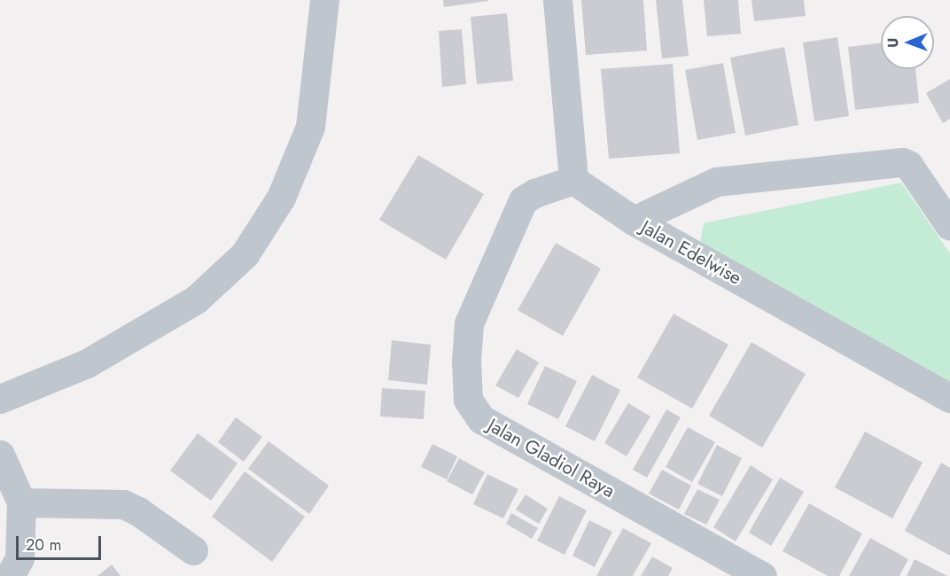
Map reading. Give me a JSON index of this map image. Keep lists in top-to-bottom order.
{
  "streets": {
    "street": ["Jalan Edelwise", "Jalan Gladiol Raya"]
  },
  "scale_bar": "20 m",
  "north": "left"
}
